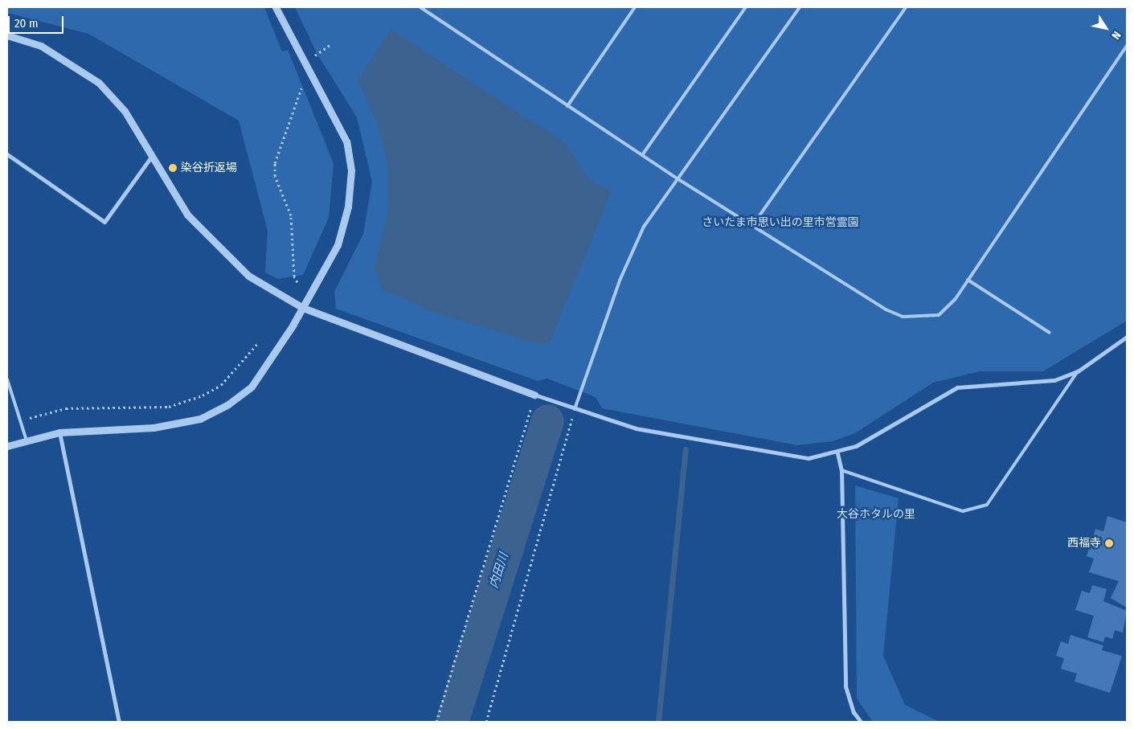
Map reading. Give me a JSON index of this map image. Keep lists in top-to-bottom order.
{
  "water": ["内田川"],
  "parks": ["さいたま市思い出の里市営霊園", "大谷ホタルの里"],
  "places": ["染谷折返場", "西福寺"],
  "scale_bar": "20 m",
  "north": "bottom right"
}
